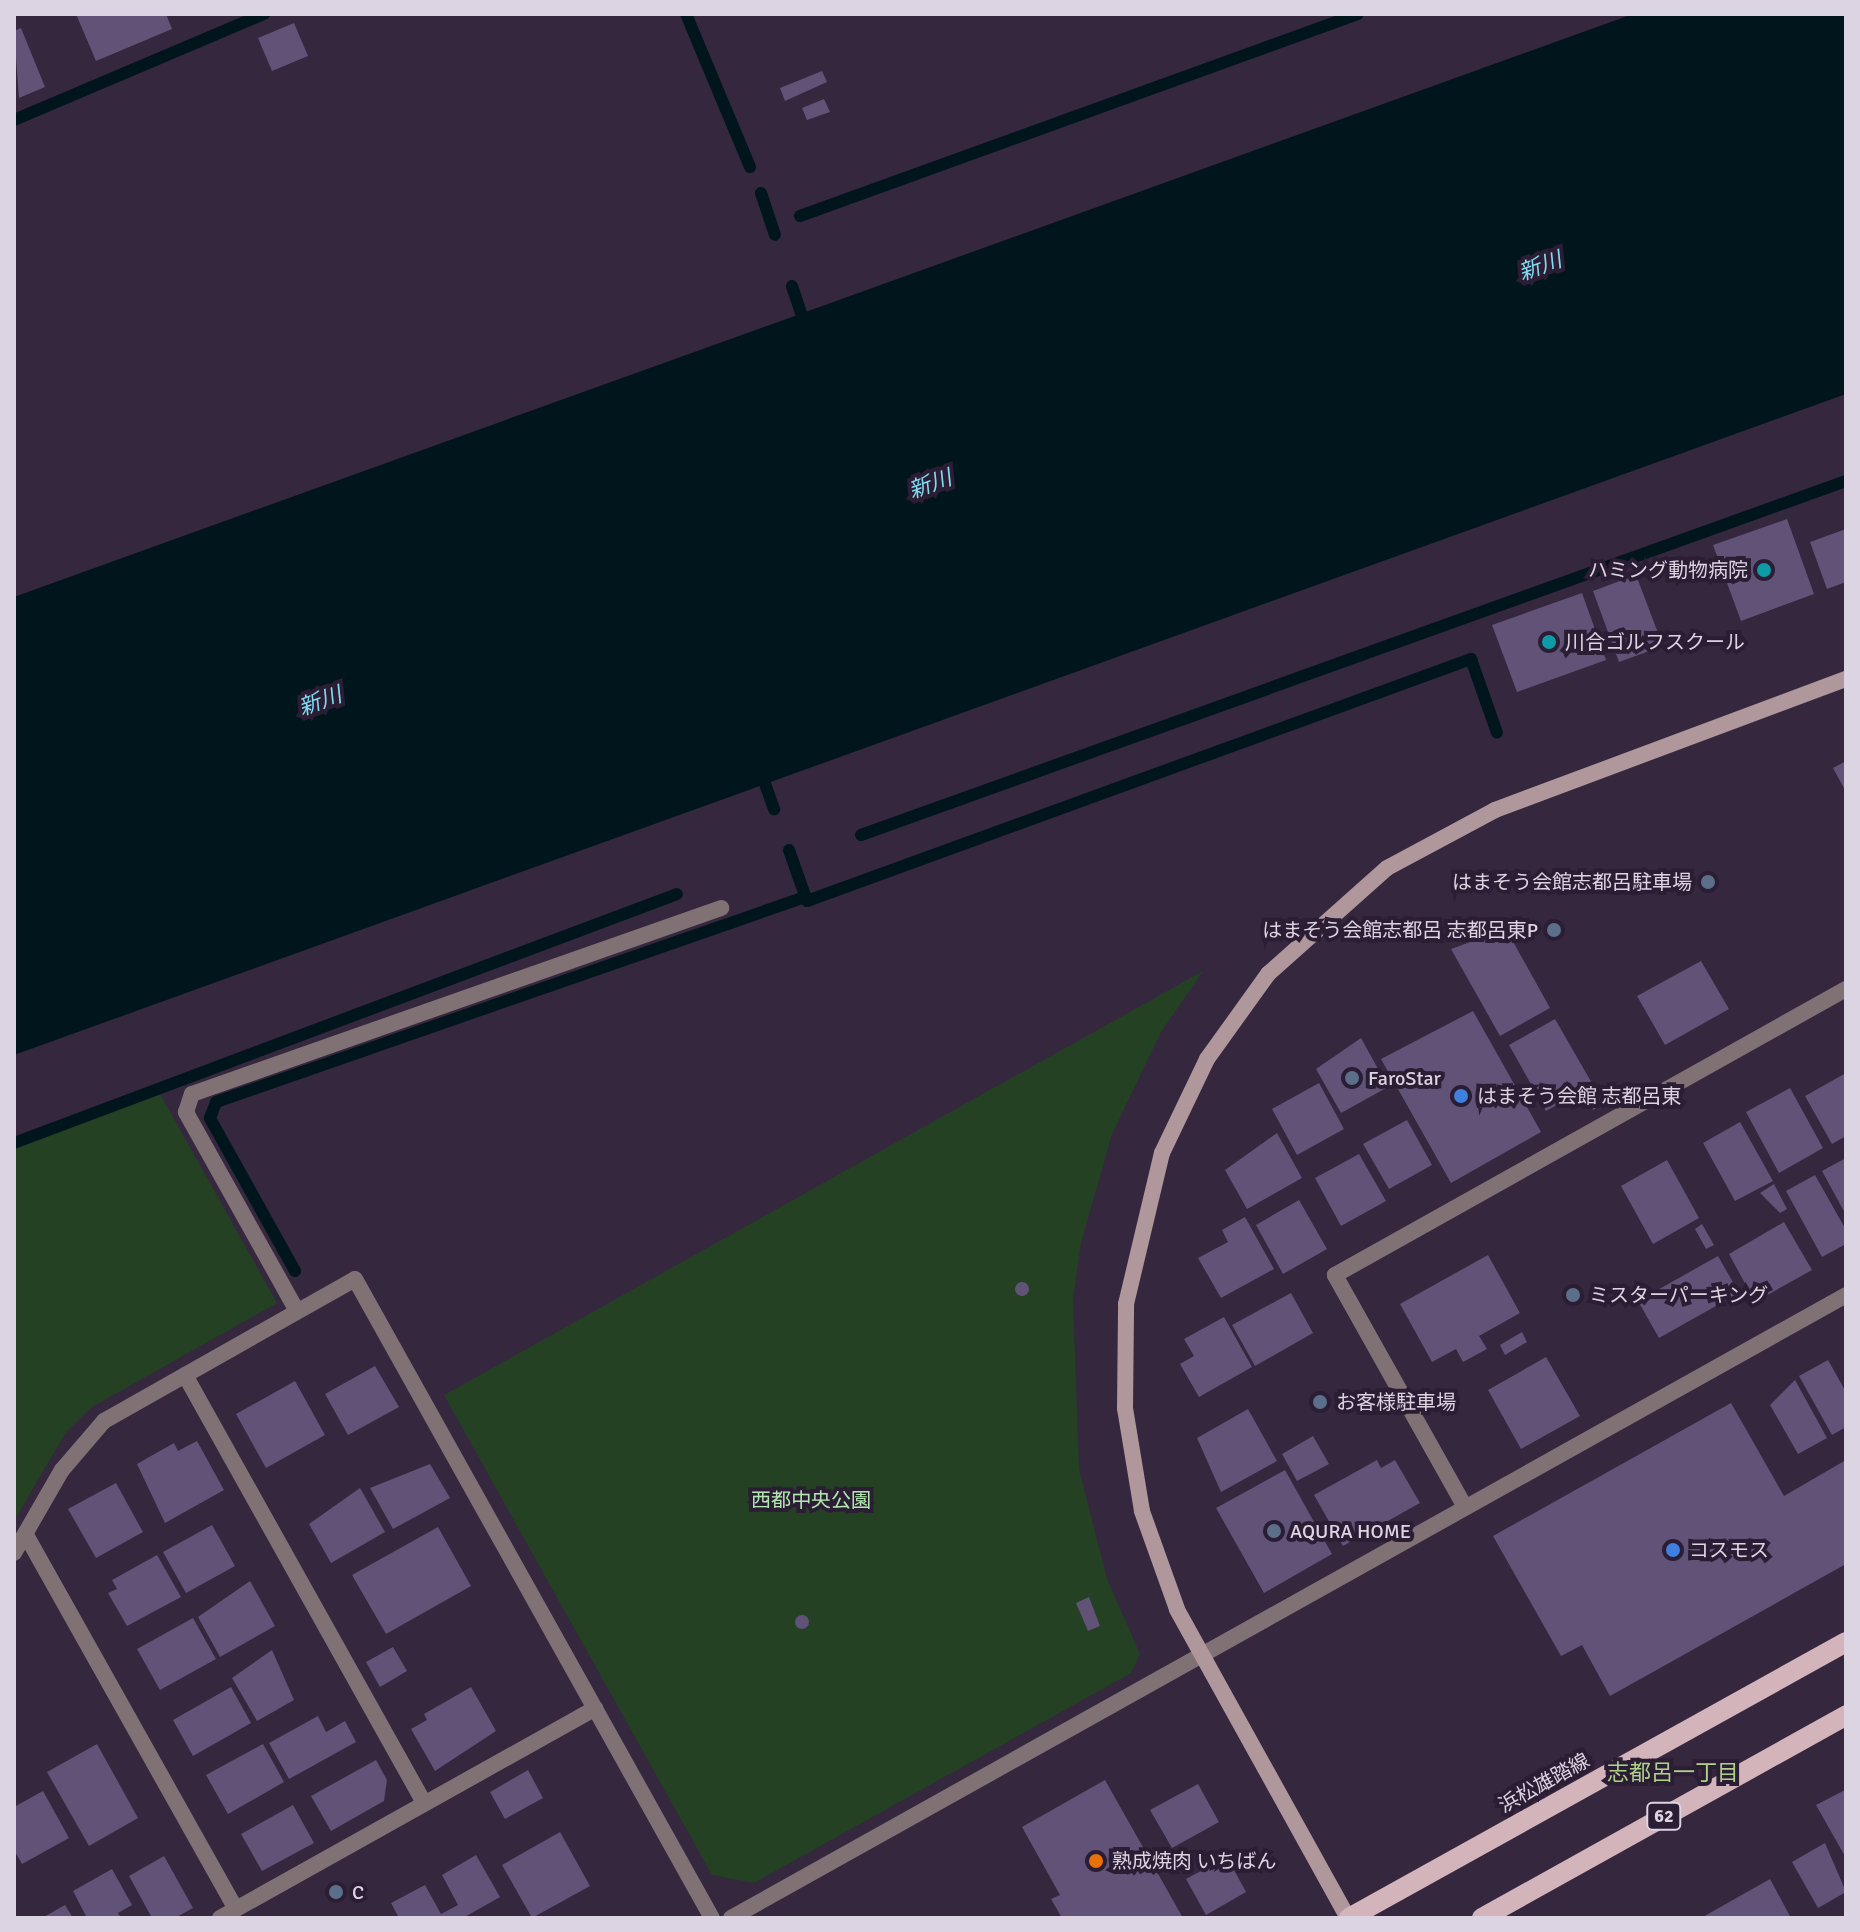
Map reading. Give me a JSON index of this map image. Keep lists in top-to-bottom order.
{
  "streets": {
    "main road": ["浜松雄踏線", "62"]
  },
  "districts": ["志都呂一丁目"],
  "water": ["新川"],
  "parks": ["西都中央公園"],
  "places": [
    "ハミング動物病院",
    "川合ゴルフスクール",
    "はまそう会館志都呂駐車場",
    "はまそう会館志都呂 志都呂東P",
    "FaroStar",
    "はまそう会館 志都呂東",
    "ミスターパーキング",
    "お客様駐車場",
    "AQURA HOME",
    "コスモス",
    "熟成焼肉 いちばん",
    "C"
  ]
}
